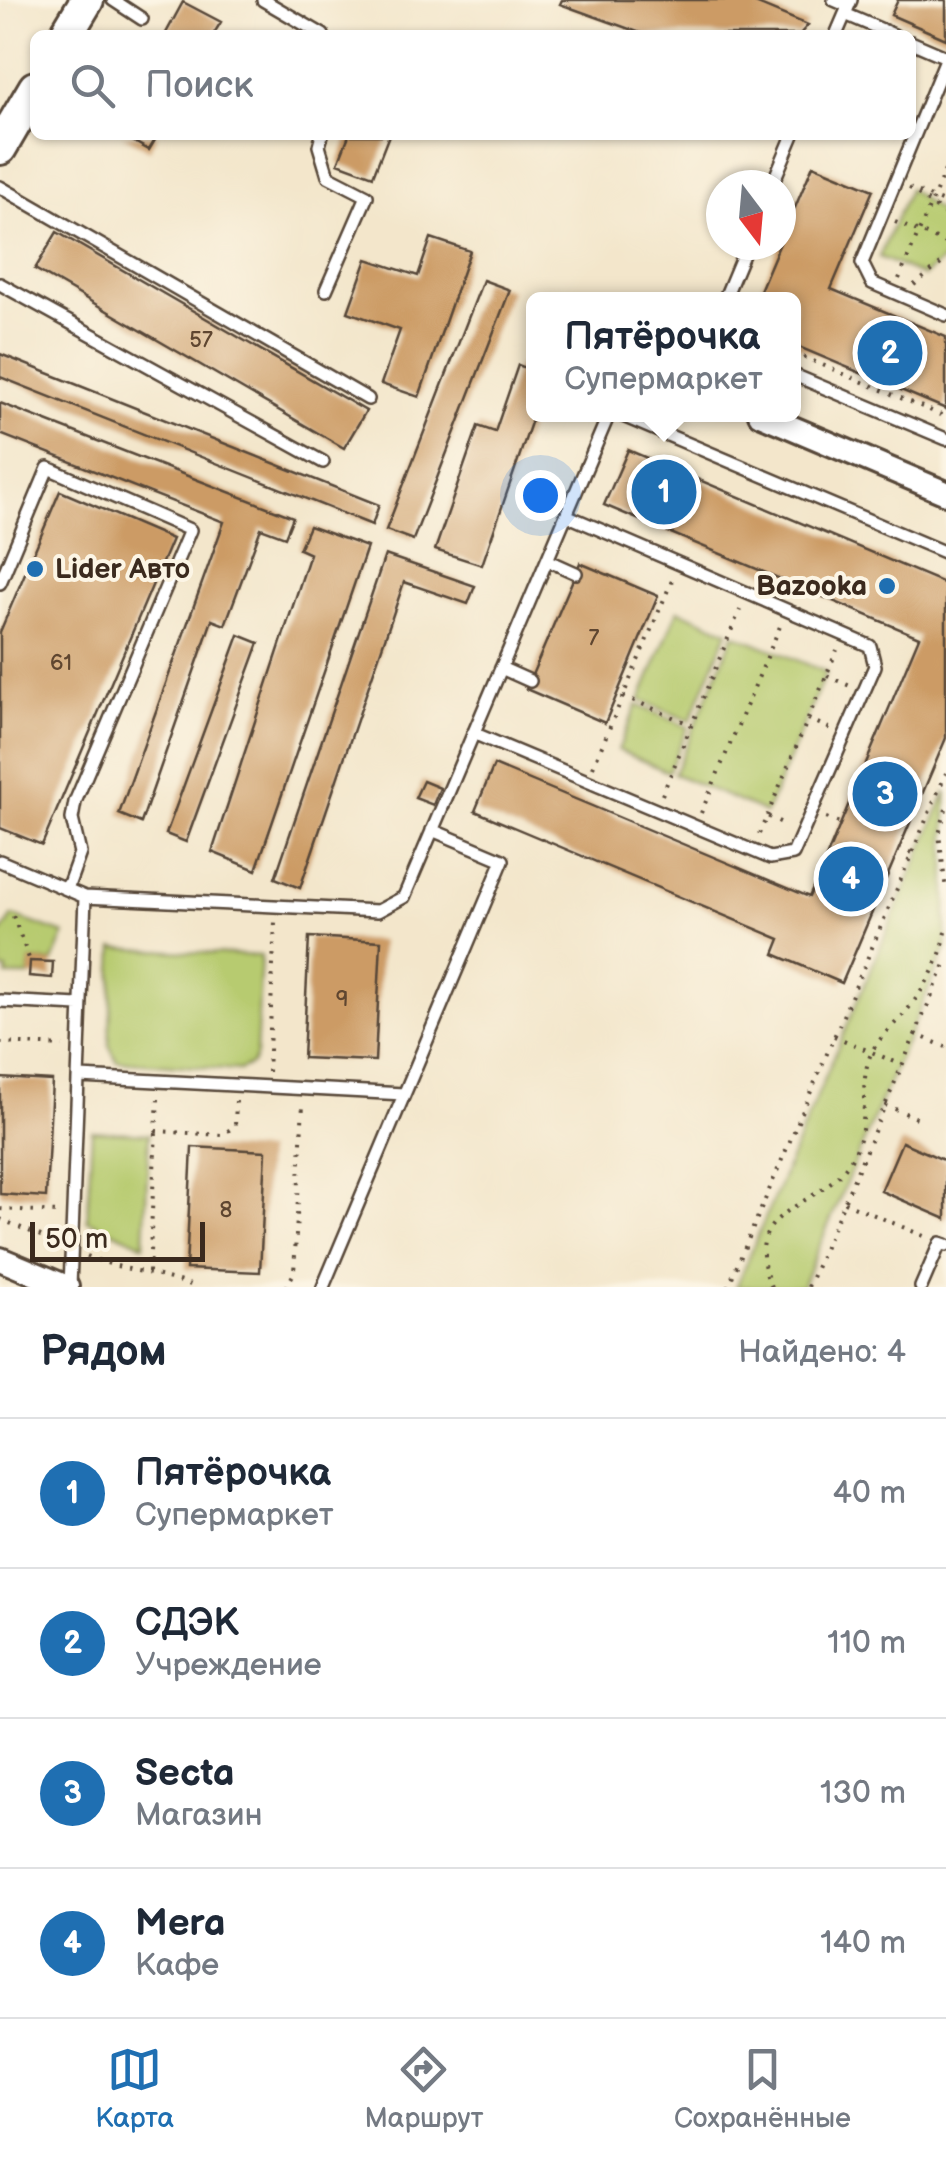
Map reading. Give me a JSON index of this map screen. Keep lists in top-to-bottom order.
{
  "places": ["Lider Авто", "Bazooka"],
  "house_numbers": [
    "57",
    "7",
    "61",
    "9",
    "8"
  ],
  "scale_bar": "50 m",
  "north": "bottom",
  "page": {
    "search": "Поиск",
    "popup": ["Пятёрочка", "Супермаркет"],
    "pins": [
      "2",
      "1",
      "3",
      "4"
    ],
    "scale": "50 m",
    "heading": ["Рядом", "Найдено: 4"],
    "list": [
      {
        "mark": "1",
        "name": "Пятёрочка",
        "note": "Супермаркет",
        "value": "40 m"
      },
      {
        "mark": "2",
        "name": "СДЭК",
        "note": "Учреждение",
        "value": "110 m"
      },
      {
        "mark": "3",
        "name": "Secta",
        "note": "Магазин",
        "value": "130 m"
      },
      {
        "mark": "4",
        "name": "Mera",
        "note": "Кафе",
        "value": "140 m"
      }
    ],
    "nav": ["Карта", "Маршрут", "Сохранённые"]
  }
}
